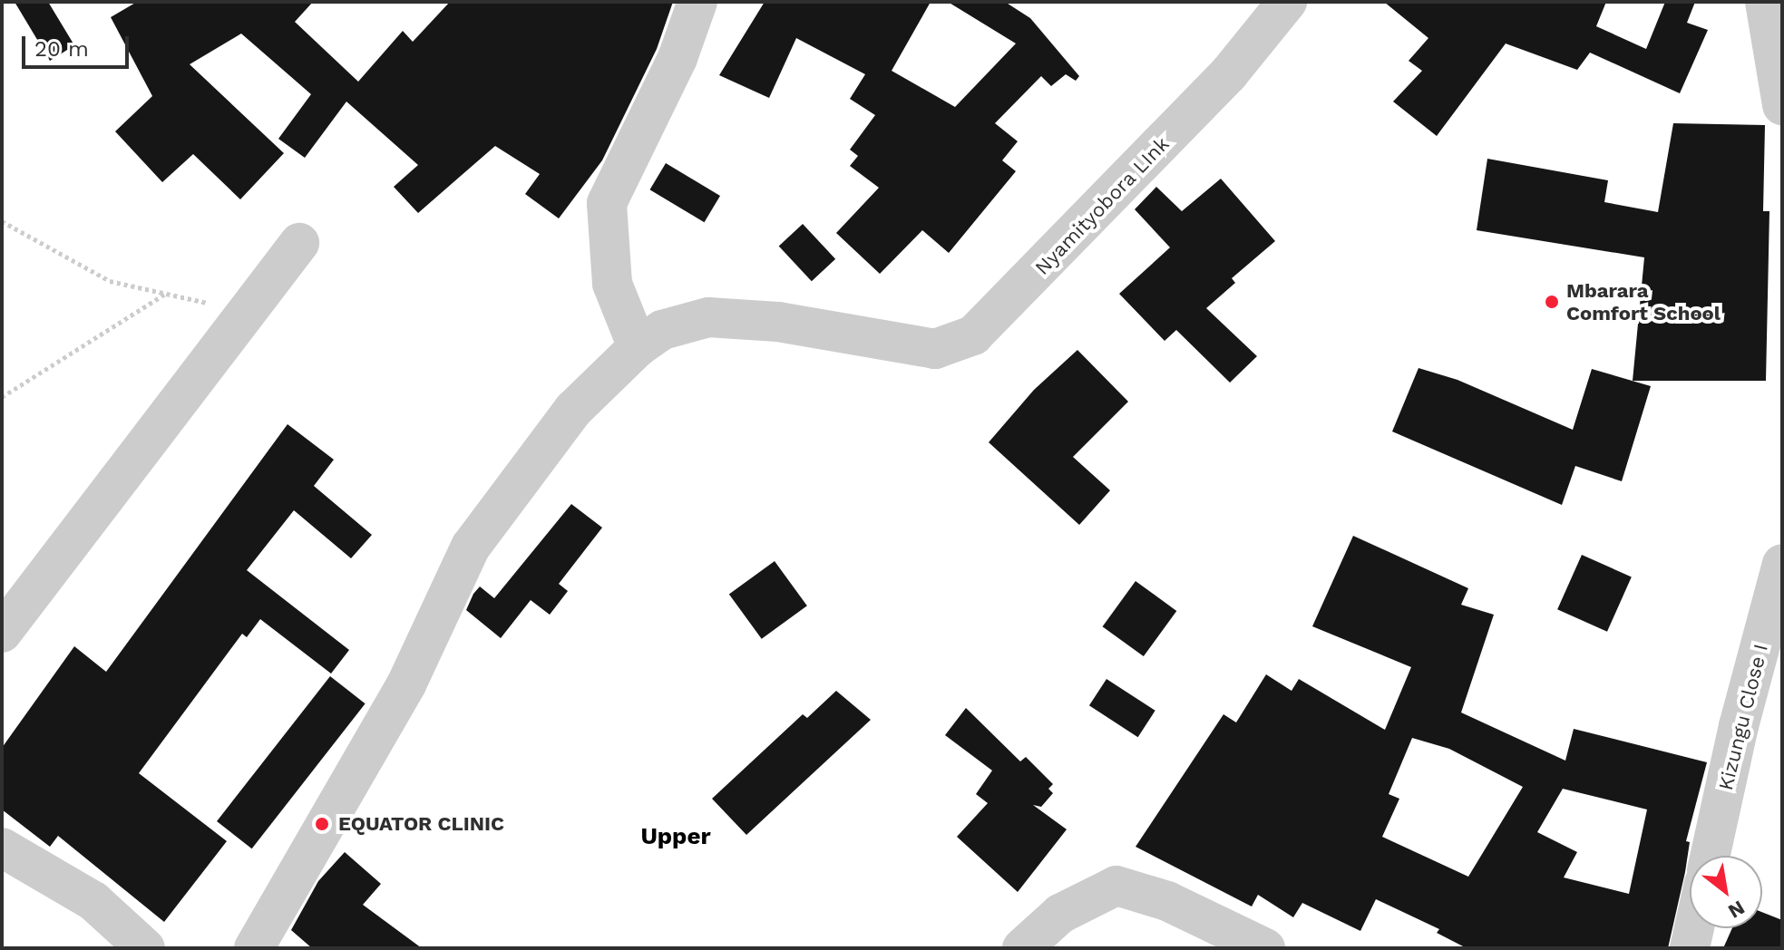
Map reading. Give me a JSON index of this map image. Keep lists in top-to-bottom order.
{
  "streets": {
    "street": ["Nyamityobora LInk", "Kizungu Close I"]
  },
  "districts": ["Upper"],
  "places": ["Mbarara Comfort School", "EQUATOR CLINIC"],
  "scale_bar": "20 m",
  "north": "bottom right"
}
